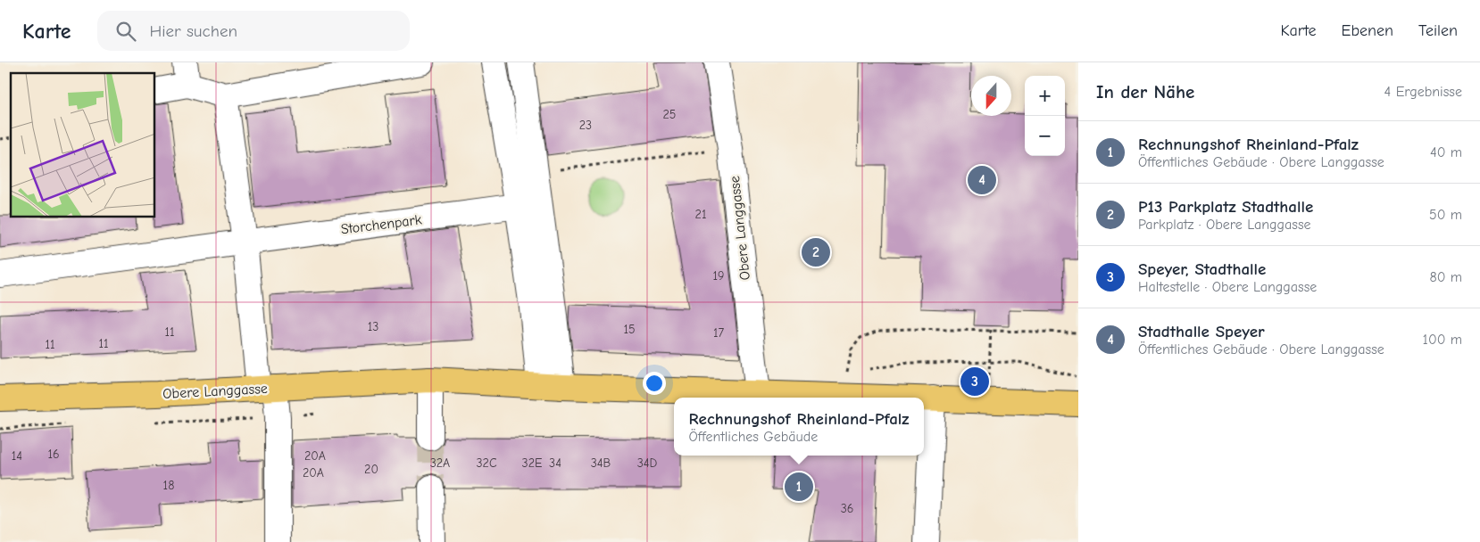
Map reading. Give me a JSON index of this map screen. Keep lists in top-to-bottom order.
{
  "streets": {
    "main road": ["Obere Langgasse"],
    "street": ["Storchenpark"]
  },
  "house_numbers": [
    "25",
    "23",
    "21",
    "19",
    "13",
    "15",
    "11",
    "17",
    "11",
    "11",
    "16",
    "14",
    "20A",
    "32A",
    "32C",
    "32E",
    "34",
    "34B",
    "34D",
    "20",
    "20A",
    "18",
    "36"
  ],
  "north": "bottom",
  "page": {
    "header": "Karte",
    "search": "Hier suchen",
    "nav": ["Karte", "Ebenen", "Teilen"],
    "heading": ["In der Nähe", "4 Ergebnisse"],
    "map_buttons": ["+", "−"],
    "list": [
      {
        "mark": "1",
        "name": "Rechnungshof Rheinland-Pfalz",
        "note": "Öffentliches Gebäude · Obere Langgasse",
        "value": "40 m"
      },
      {
        "mark": "2",
        "name": "P13 Parkplatz Stadthalle",
        "note": "Parkplatz · Obere Langgasse",
        "value": "50 m"
      },
      {
        "mark": "3",
        "name": "Speyer, Stadthalle",
        "note": "Haltestelle · Obere Langgasse",
        "value": "80 m"
      },
      {
        "mark": "4",
        "name": "Stadthalle Speyer",
        "note": "Öffentliches Gebäude · Obere Langgasse",
        "value": "100 m"
      }
    ],
    "pins": [
      "4",
      "2",
      "3",
      "1"
    ],
    "popup": ["Rechnungshof Rheinland-Pfalz", "Öffentliches Gebäude"]
  }
}
